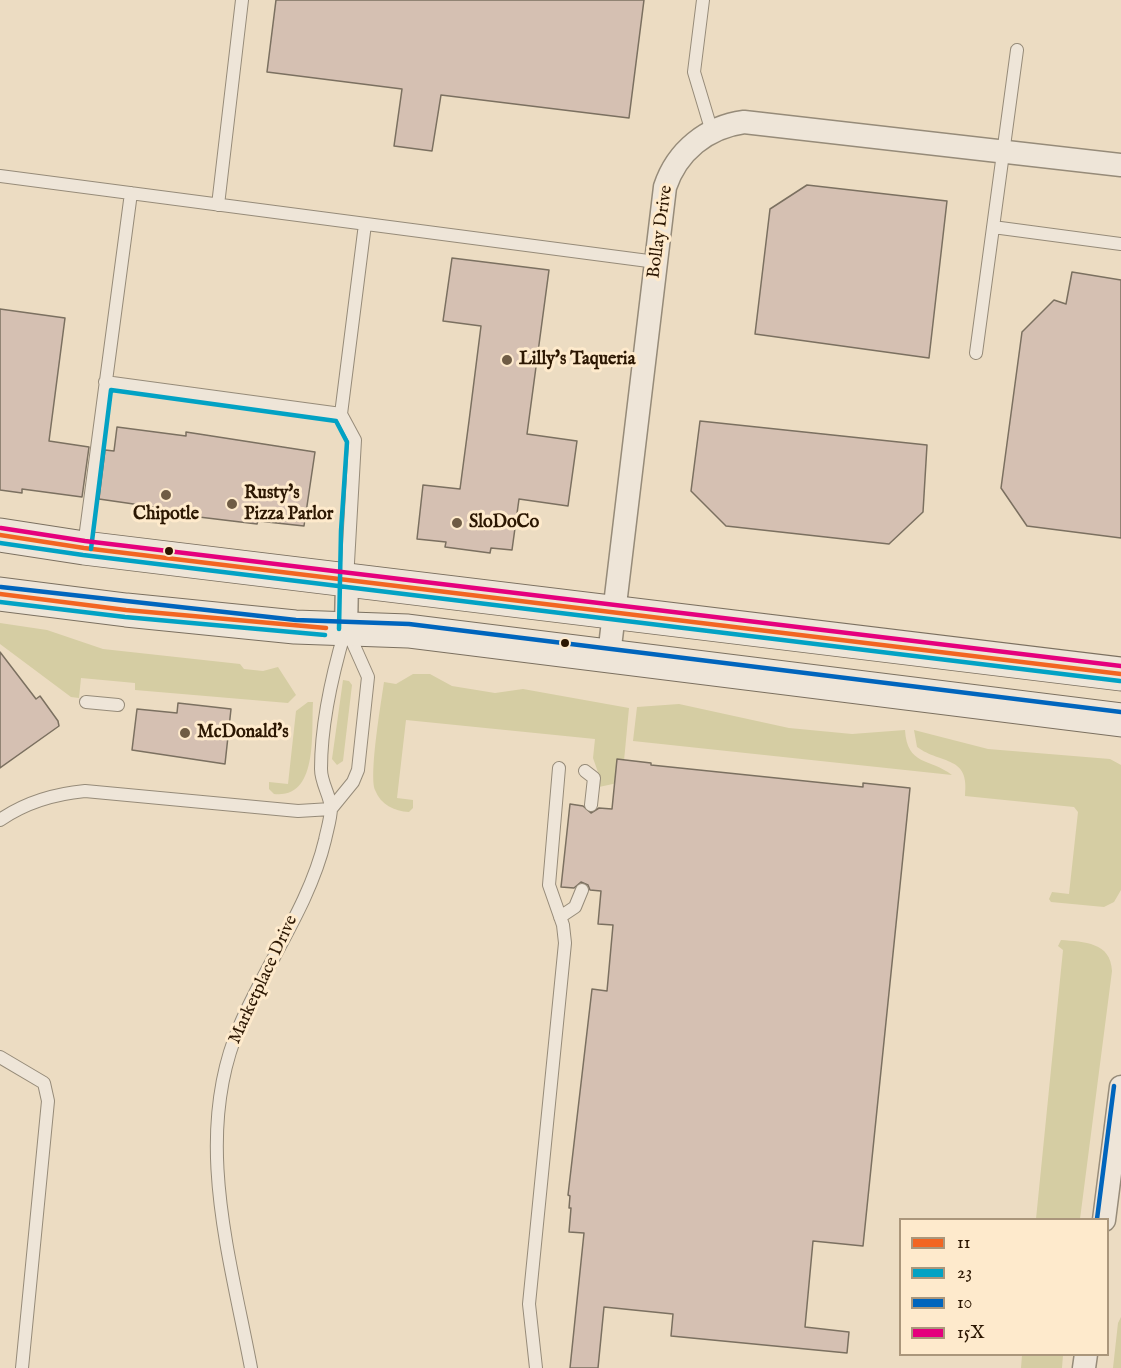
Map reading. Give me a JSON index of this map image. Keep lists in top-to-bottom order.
{
  "streets": {
    "street": ["Bollay Drive"],
    "lane": ["Marketplace Drive"]
  },
  "places": [
    "Lilly's Taqueria",
    "Chipotle",
    "Rusty's Pizza Parlor",
    "SloDoCo",
    "McDonald's"
  ],
  "lines": [
    "transit line 23",
    "transit line 15X",
    "transit line 11",
    "transit line 10"
  ],
  "legend": [
    "11",
    "23",
    "10",
    "15X"
  ]
}
